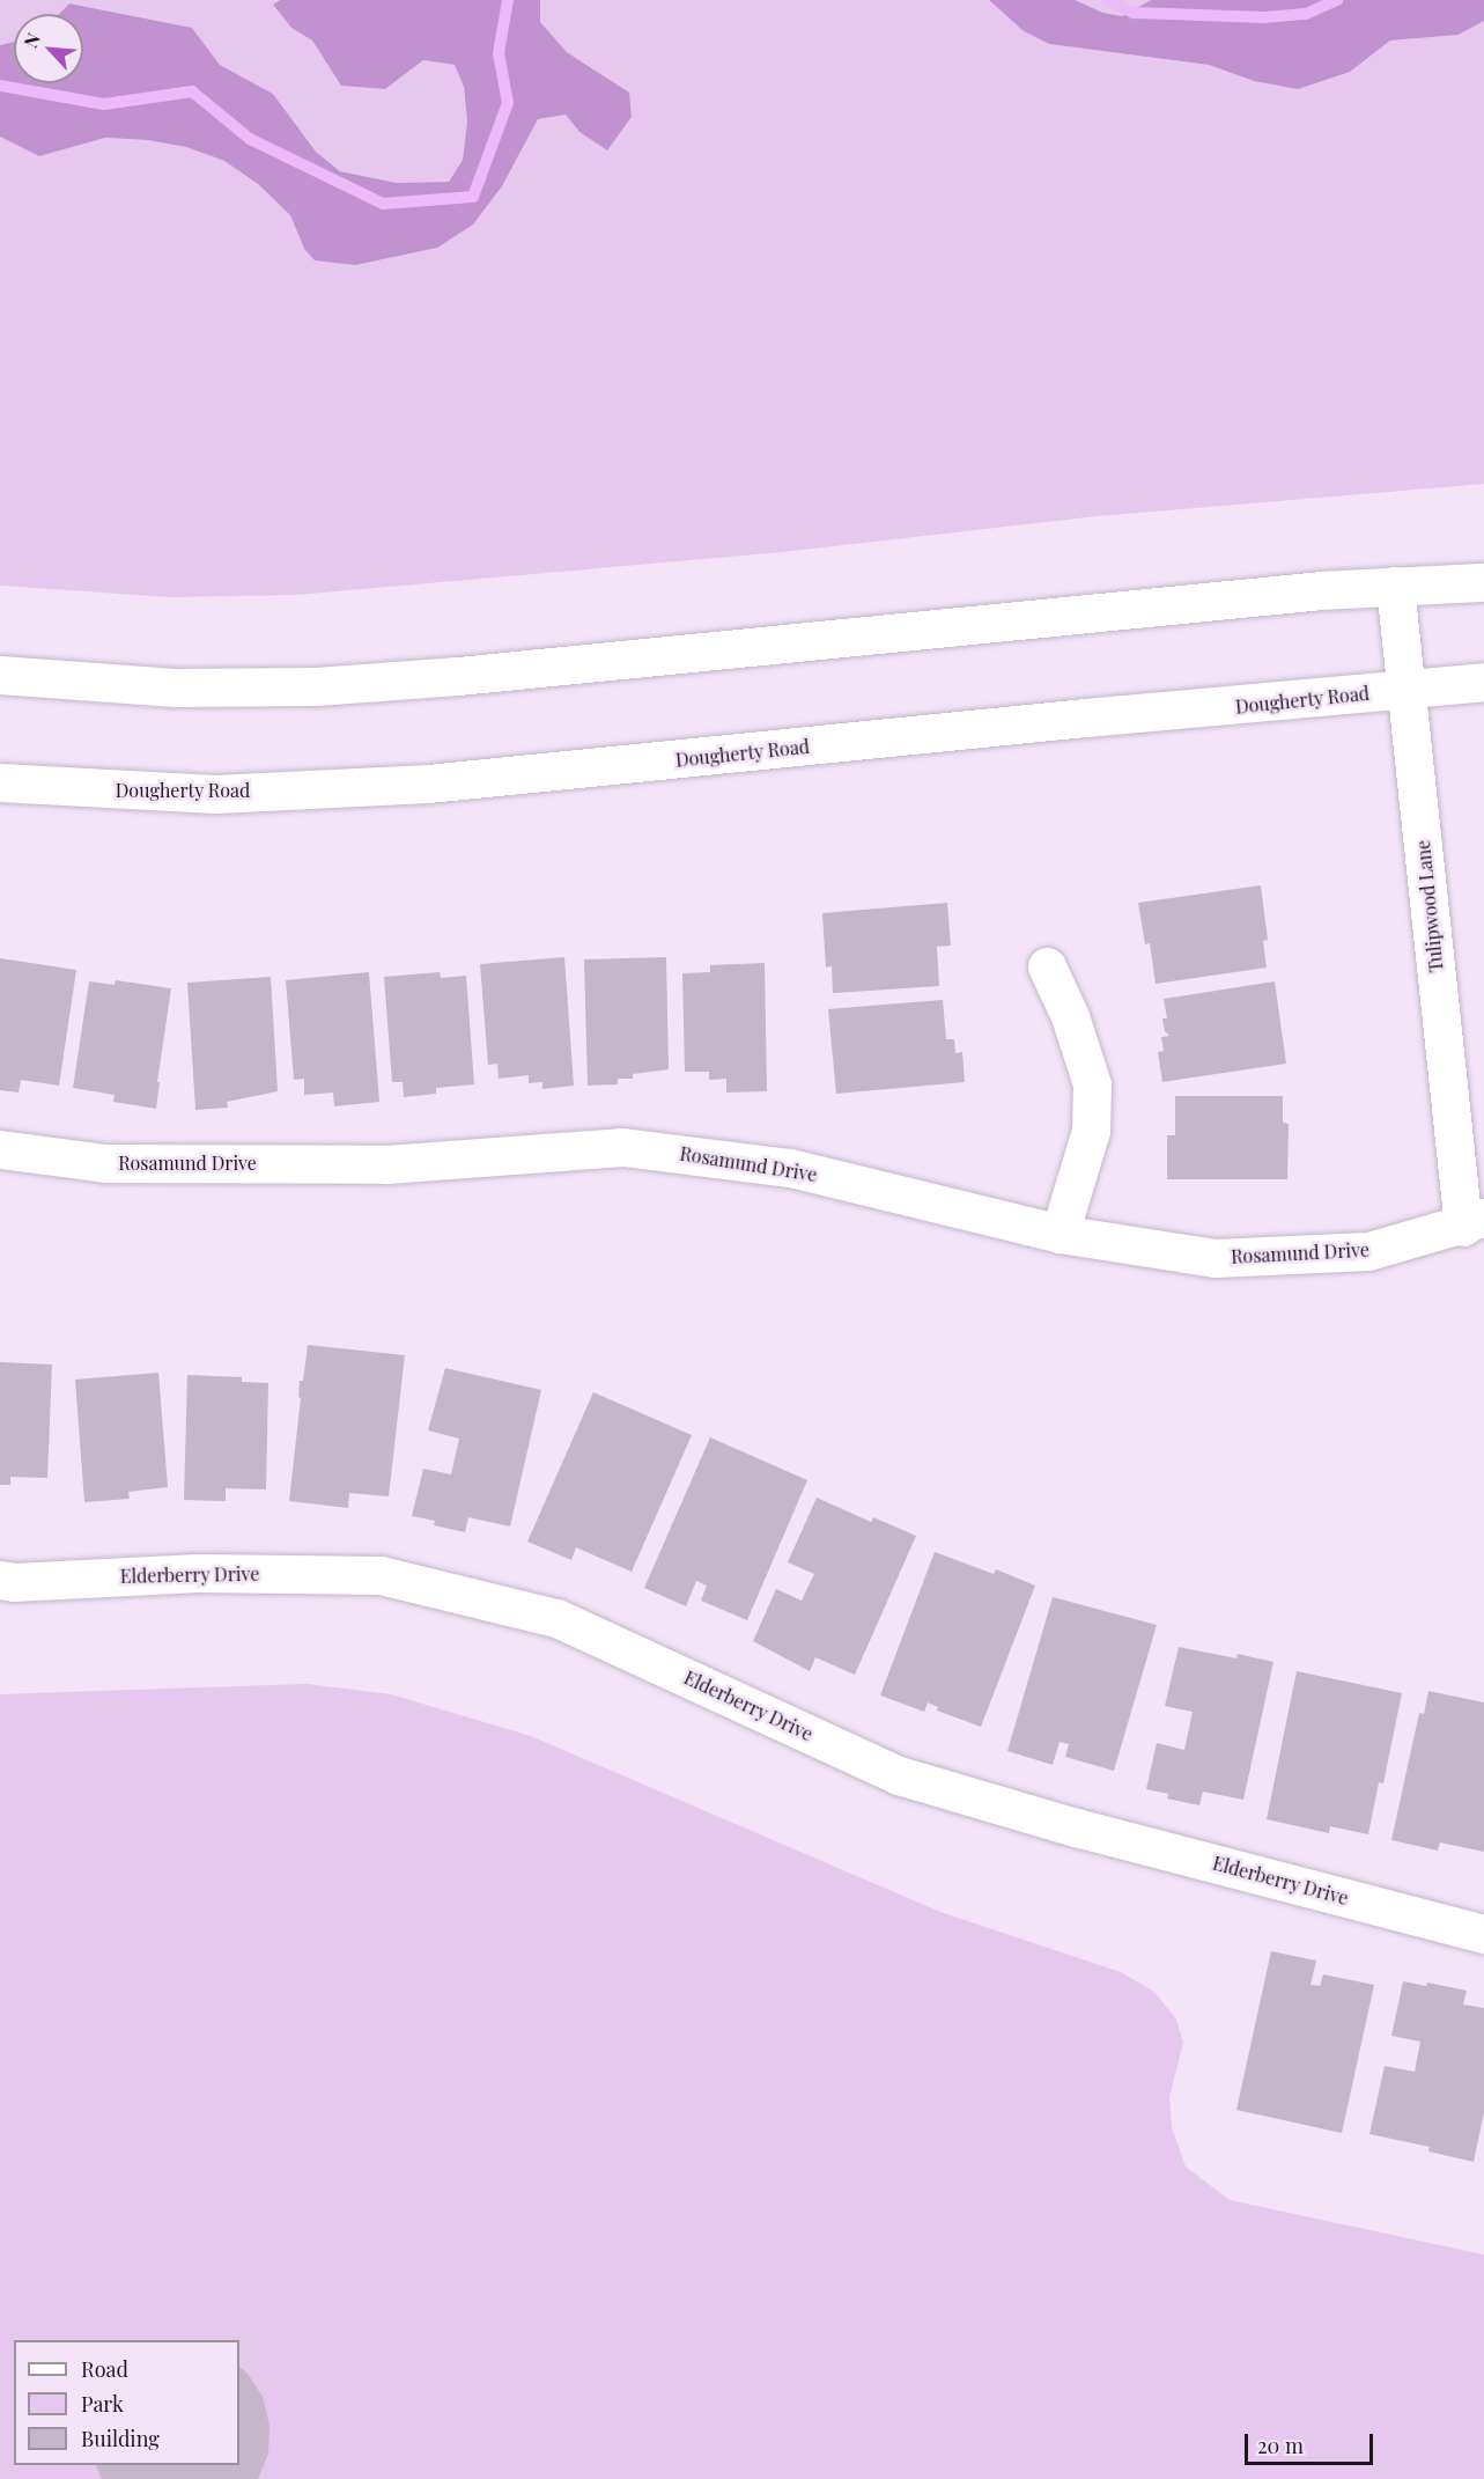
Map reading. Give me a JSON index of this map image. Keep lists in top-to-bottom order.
{
  "streets": {
    "street": [
      "Dougherty Road",
      "Tulipwood Lane",
      "Rosamund Drive",
      "Elderberry Drive"
    ]
  },
  "crossings": [
    ["Dougherty Road", "Tulipwood Lane"],
    ["Tulipwood Lane", "Rosamund Drive"]
  ],
  "legend": ["Road", "Park", "Building"],
  "scale_bar": "20 m",
  "north": "top left"
}
